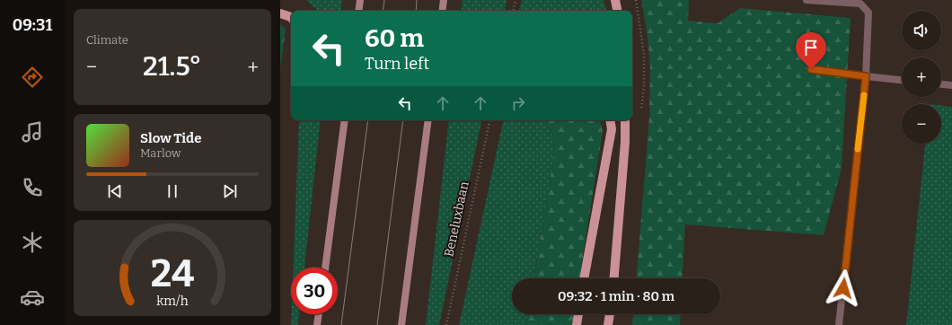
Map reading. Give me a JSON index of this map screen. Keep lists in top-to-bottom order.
{
  "streets": {
    "path": ["Beneluxbaan"]
  },
  "page": {
    "tabs": "09:31",
    "tile": "Climate",
    "map_buttons": ["+", "−"],
    "turn": ["60 m", "Turn left"],
    "heat": ["−", "21.5°", "+"],
    "song": ["Slow Tide", "Marlow"],
    "limit": "30",
    "trip": "09:32 · 1 min · 80 m",
    "gauge": ["24", "km/h"]
  }
}
